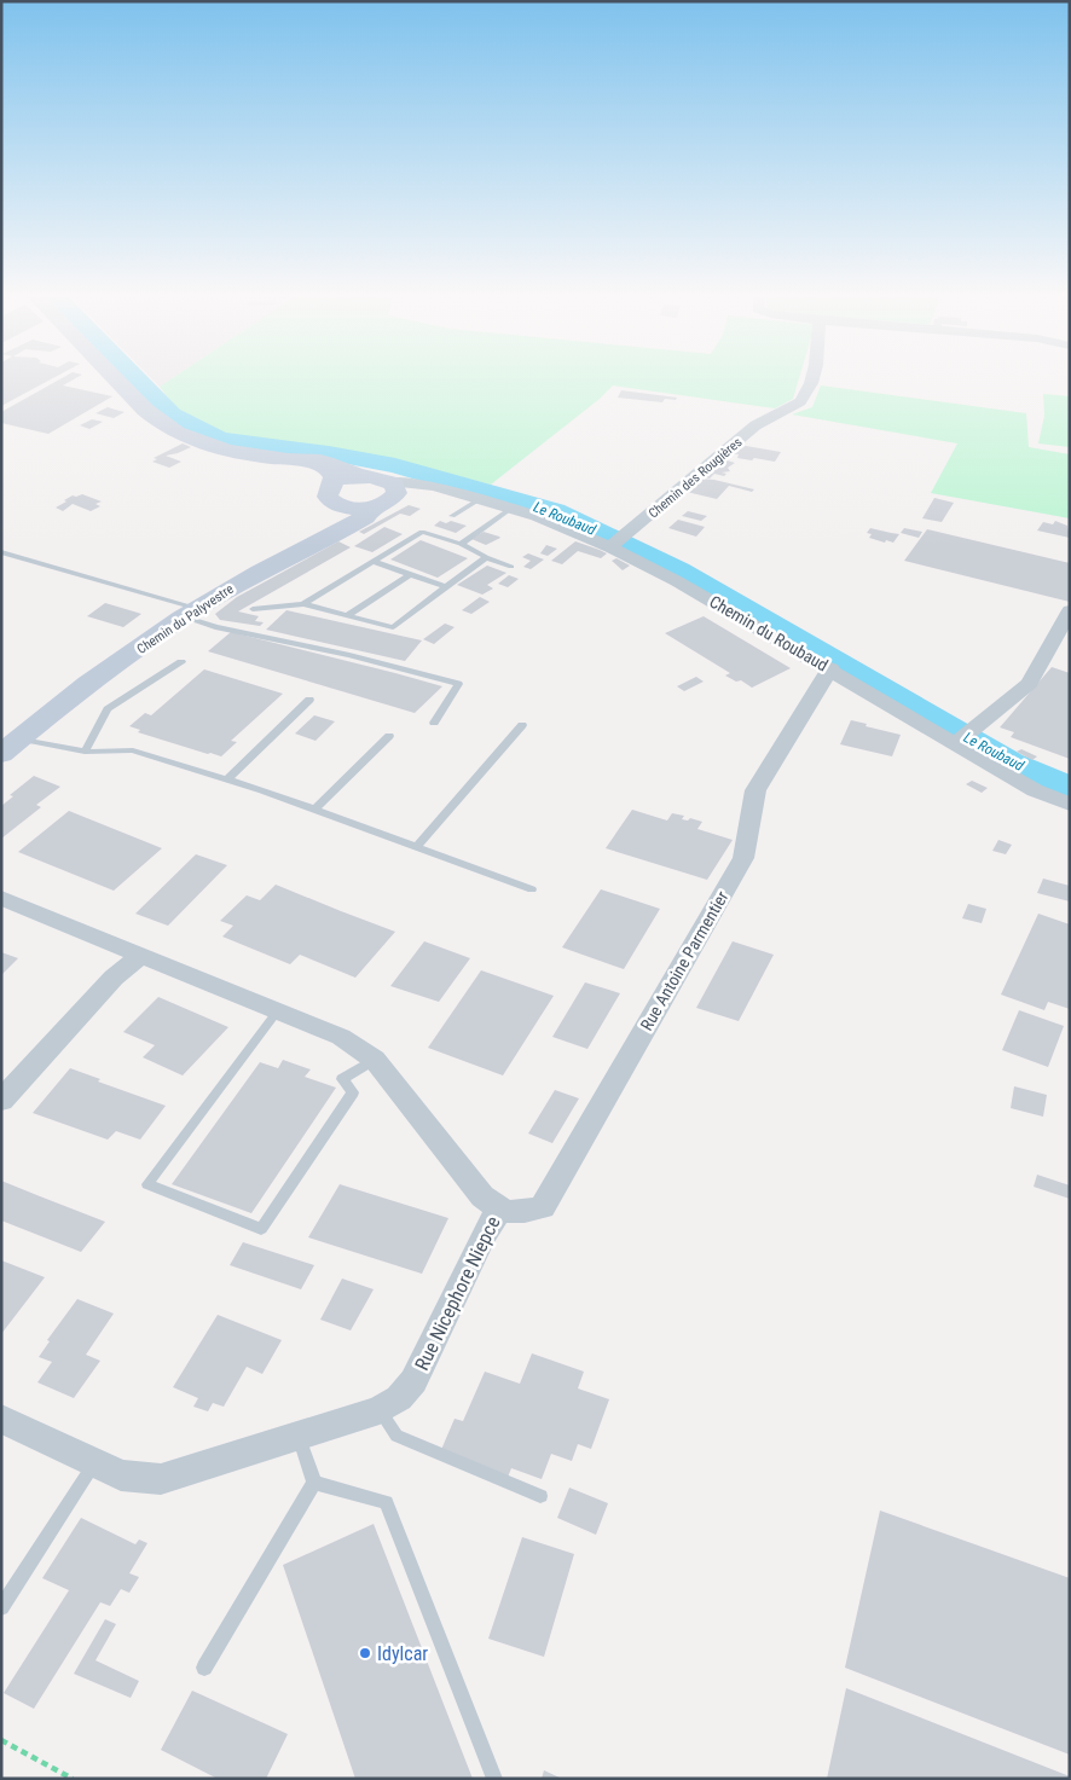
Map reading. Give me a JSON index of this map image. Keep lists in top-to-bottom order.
{
  "streets": {
    "street": [
      "Chemin des Rougières",
      "Chemin du Palyvestre",
      "Chemin du Roubaud",
      "Rue Antoine Parmentier",
      "Rue Nicephore Niepce"
    ]
  },
  "crossings": [
    ["Chemin des Rougières", "Chemin du Roubaud"],
    ["Chemin du Palyvestre", "Chemin du Roubaud"],
    ["Chemin du Roubaud", "Rue Antoine Parmentier"],
    ["Rue Antoine Parmentier", "Rue Nicephore Niepce"]
  ],
  "water": ["Le Roubaud"],
  "places": ["Idylcar"]
}
